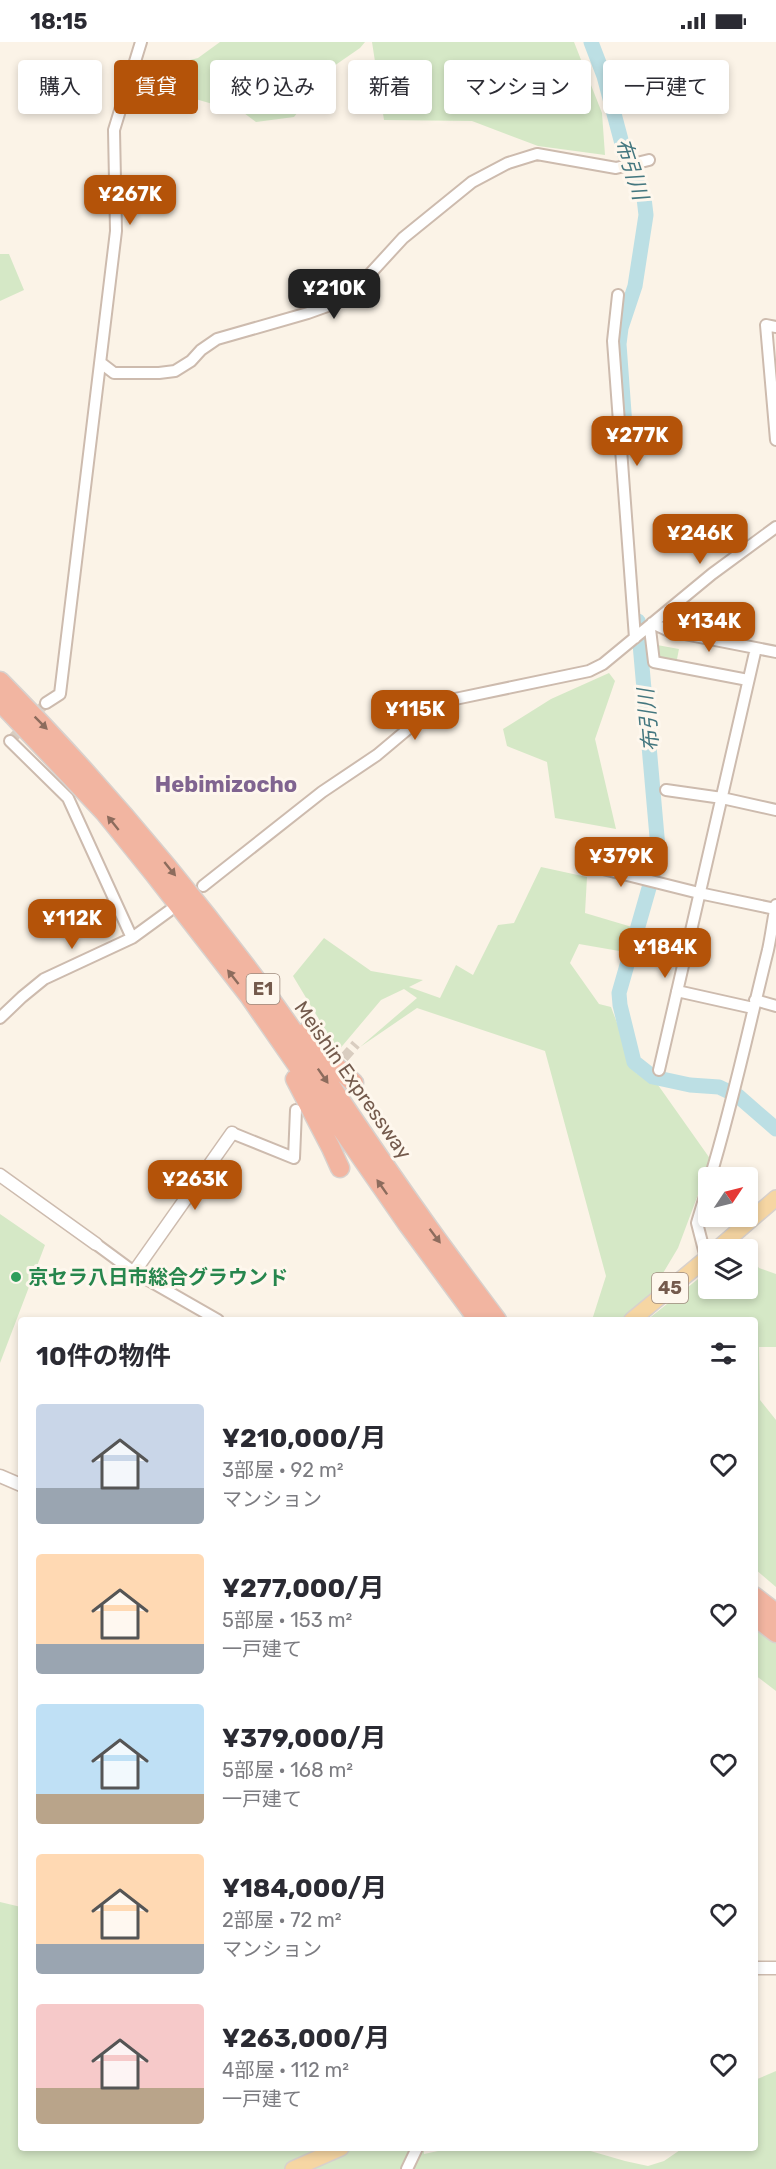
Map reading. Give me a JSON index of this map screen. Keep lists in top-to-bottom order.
{
  "streets": {
    "highway": ["E1", "Meishin Expressway"],
    "main road": ["45"]
  },
  "districts": ["Hebimizocho"],
  "water": ["布引川"],
  "places": ["京セラ八日市総合グラウンド"],
  "north": "top right",
  "page": {
    "status": "18:15",
    "chip": [
      "購入",
      "賃貸",
      "絞り込み",
      "新着",
      "マンション",
      "一戸建て"
    ],
    "price": [
      "¥267K",
      "¥210K",
      "¥277K",
      "¥246K",
      "¥134K",
      "¥115K",
      "¥379K",
      "¥112K",
      "¥184K",
      "¥263K"
    ],
    "heading": "10件の物件",
    "list": [
      {
        "name": "¥210,000/月",
        "note": "3部屋 · 92 m² · マンション"
      },
      {
        "name": "¥277,000/月",
        "note": "5部屋 · 153 m² · 一戸建て"
      },
      {
        "name": "¥379,000/月",
        "note": "5部屋 · 168 m² · 一戸建て"
      },
      {
        "name": "¥184,000/月",
        "note": "2部屋 · 72 m² · マンション"
      },
      {
        "name": "¥263,000/月",
        "note": "4部屋 · 112 m² · 一戸建て"
      }
    ]
  }
}
